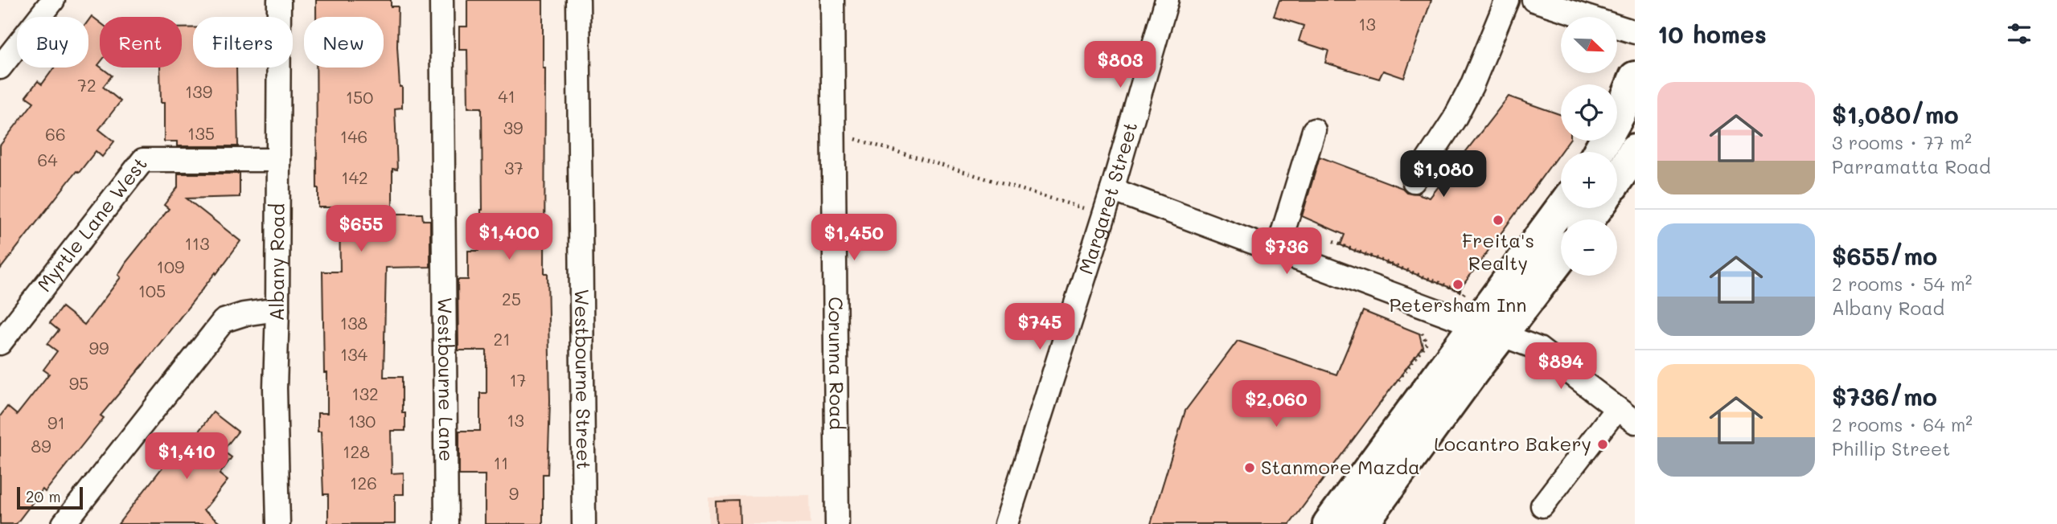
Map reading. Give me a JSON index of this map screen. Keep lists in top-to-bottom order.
{
  "streets": {
    "street": [
      "Margaret Street",
      "Myrtle Lane West",
      "Albany Road",
      "Corunna Road",
      "Westbourne Lane",
      "Westbourne Street"
    ]
  },
  "crossings": [
    ["Myrtle Lane West", "Albany Road"]
  ],
  "places": [
    "Freita's Realty",
    "Petersham Inn",
    "Locantro Bakery",
    "Stanmore Mazda"
  ],
  "house_numbers": [
    "13",
    "72",
    "139",
    "41",
    "150",
    "39",
    "135",
    "66",
    "146",
    "64",
    "37",
    "142",
    "113",
    "109",
    "105",
    "25",
    "138",
    "21",
    "99",
    "134",
    "17",
    "95",
    "132",
    "13",
    "130",
    "91",
    "89",
    "128",
    "11",
    "126",
    "9"
  ],
  "scale_bar": "20 m",
  "north": "bottom right",
  "page": {
    "heading": "10 homes",
    "map_buttons": ["+", "−"],
    "chip": [
      "Buy",
      "Rent",
      "Filters",
      "New"
    ],
    "price": [
      "$803",
      "$1,080",
      "$655",
      "$1,400",
      "$1,450",
      "$736",
      "$745",
      "$894",
      "$2,060",
      "$1,410"
    ],
    "list": [
      {
        "name": "$1,080/mo",
        "note": "3 rooms · 77 m² · Parramatta Road"
      },
      {
        "name": "$655/mo",
        "note": "2 rooms · 54 m² · Albany Road"
      },
      {
        "name": "$736/mo",
        "note": "2 rooms · 64 m² · Phillip Street"
      }
    ],
    "scale": "20 m"
  }
}
